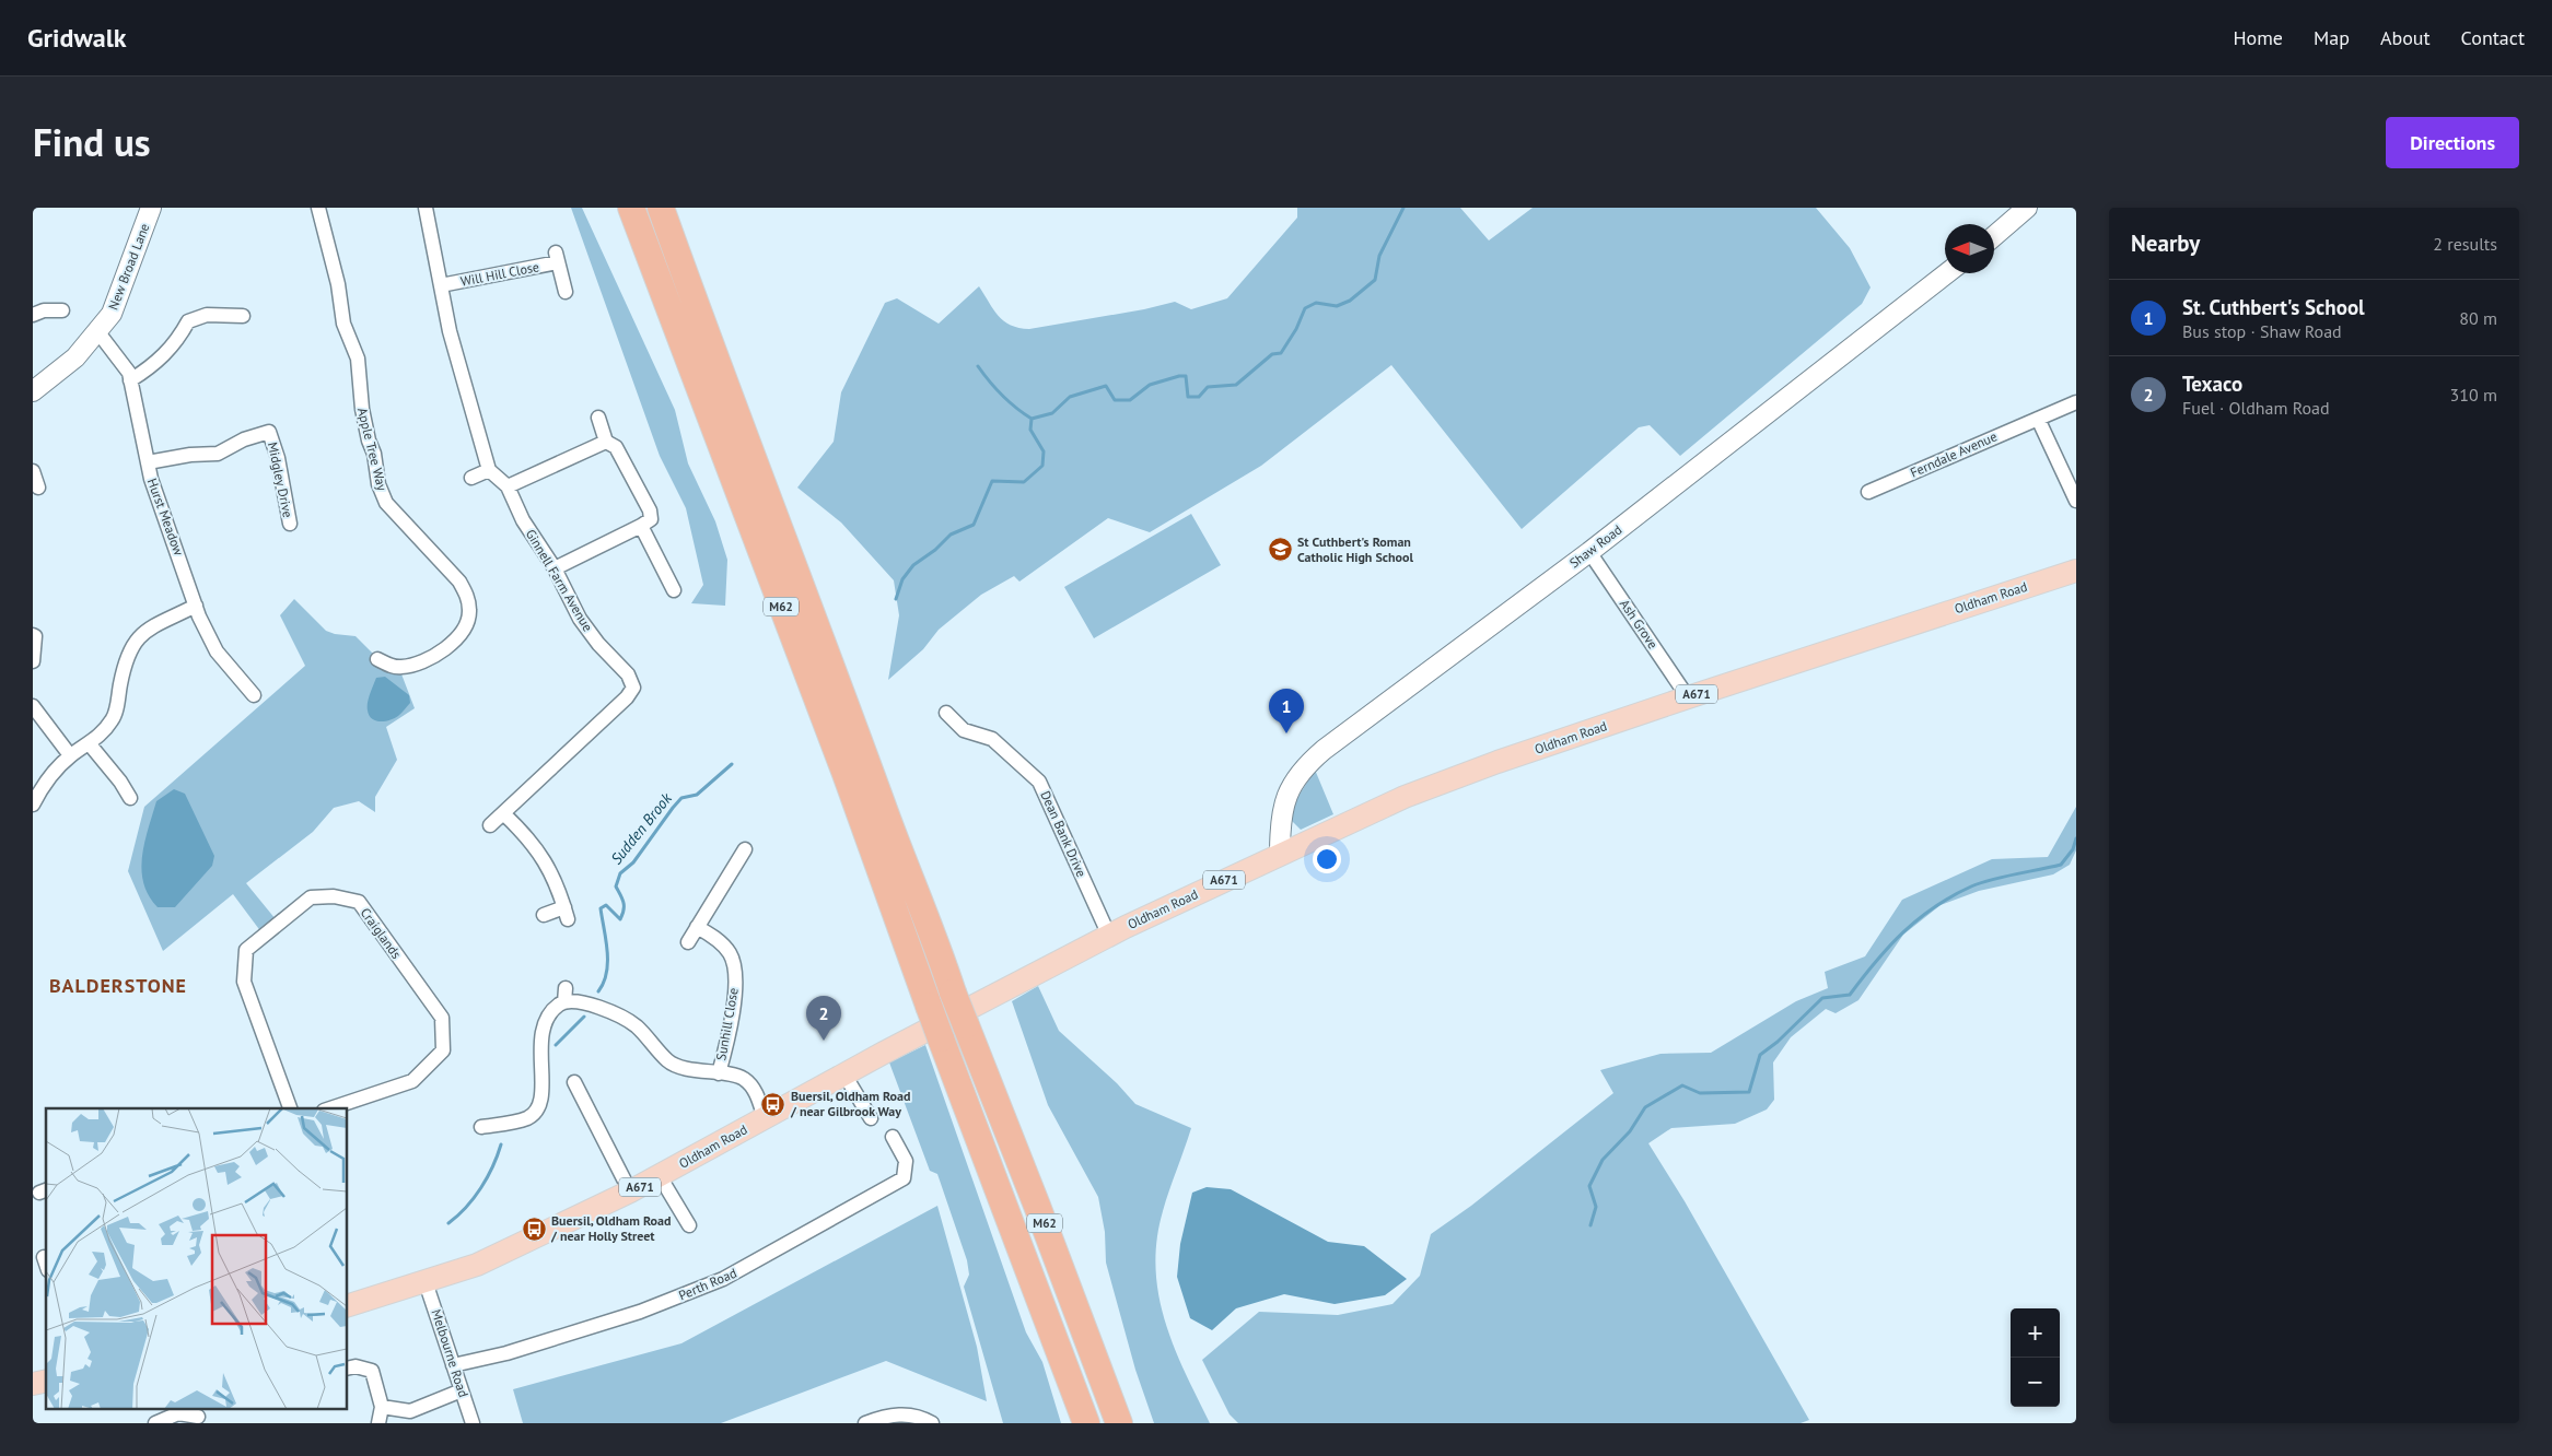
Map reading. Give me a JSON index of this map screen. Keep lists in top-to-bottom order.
{
  "streets": {
    "highway": ["M62"],
    "main road": ["Oldham Road", "A671"],
    "street": [
      "New Broad Lane",
      "Will Hill Close",
      "Apple Tree Way",
      "Ferndale Avenue",
      "Midgley Drive",
      "Hurst Meadow",
      "Shaw Road",
      "Ginnell Farm Avenue",
      "Ash Grove",
      "Dean Bank Drive",
      "Craiglands",
      "Sunhill Close",
      "Perth Road",
      "Melbourne Road"
    ]
  },
  "crossings": [
    ["New Broad Lane", "Hurst Meadow"],
    ["Midgley Drive", "Hurst Meadow"],
    ["Shaw Road", "Oldham Road"],
    ["Shaw Road", "Ash Grove"],
    ["Oldham Road", "Ash Grove"],
    ["Oldham Road", "Dean Bank Drive"],
    ["Oldham Road", "Melbourne Road"],
    ["Perth Road", "Melbourne Road"]
  ],
  "districts": ["BALDERSTONE"],
  "water": ["Sudden Brook"],
  "places": {
    "school or university": ["St Cuthbert's Roman Catholic High School"],
    "bus stop": ["Buersil, Oldham Road / near Gilbrook Way", "Buersil, Oldham Road / near Holly Street"]
  },
  "north": "left",
  "page": {
    "header": "Gridwalk",
    "nav": [
      "Home",
      "Map",
      "About",
      "Contact"
    ],
    "title": "Find us",
    "buttons": "Directions",
    "heading": ["Nearby", "2 results"],
    "list": [
      {
        "mark": "1",
        "name": "St. Cuthbert's School",
        "note": "Bus stop · Shaw Road",
        "value": "80 m"
      },
      {
        "mark": "2",
        "name": "Texaco",
        "note": "Fuel · Oldham Road",
        "value": "310 m"
      }
    ],
    "pins": ["1", "2"],
    "map_buttons": ["+", "−"]
  }
}
